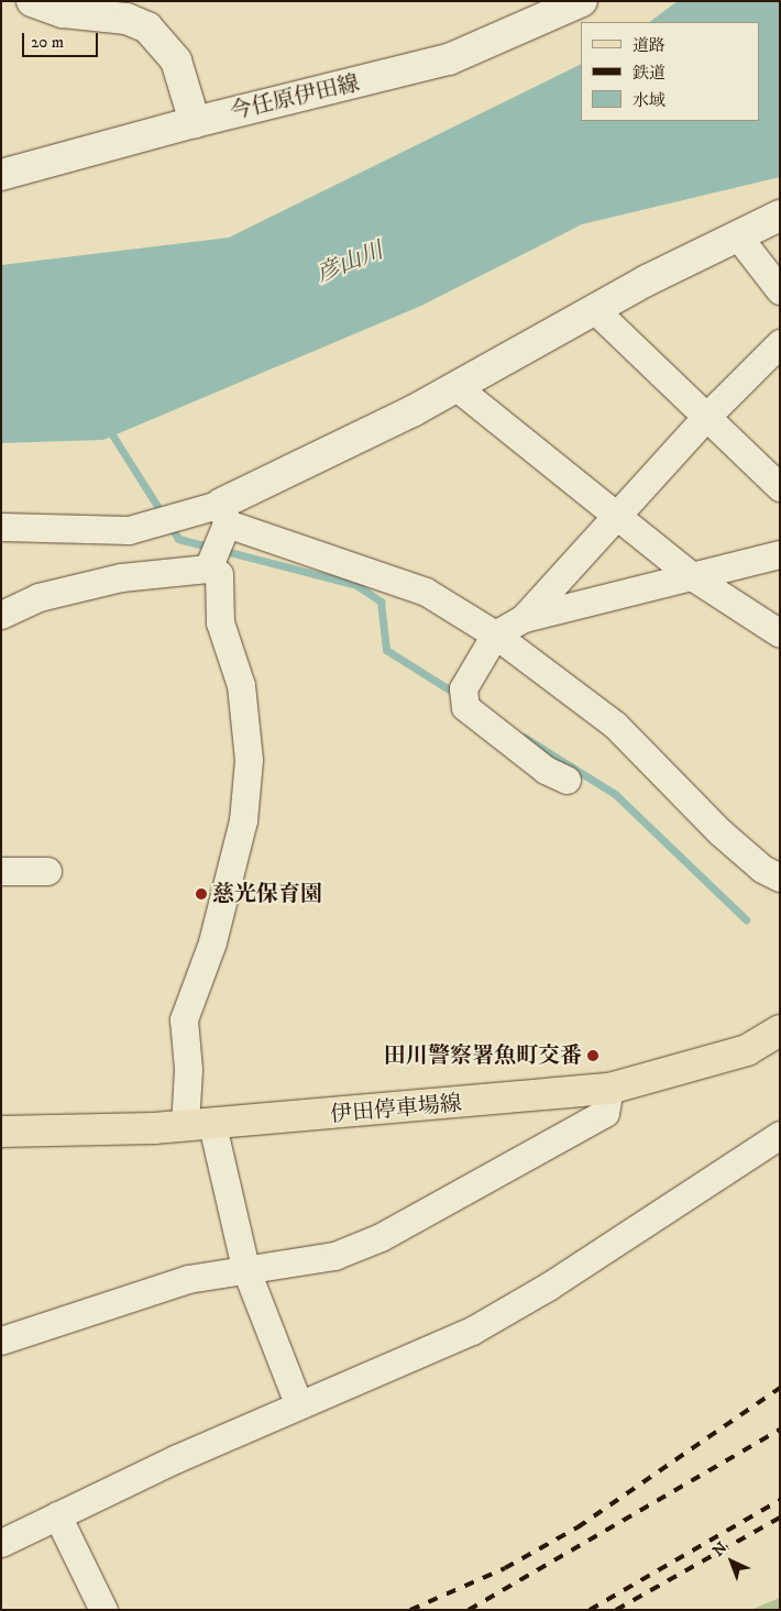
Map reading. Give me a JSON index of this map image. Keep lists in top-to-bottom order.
{
  "streets": {
    "main road": ["伊田停車場線"],
    "street": ["今任原伊田線"]
  },
  "water": ["彦山川"],
  "places": ["慈光保育園", "田川警察署魚町交番"],
  "legend": ["道路", "鉄道", "水域"],
  "scale_bar": "20 m",
  "north": "top left"
}
